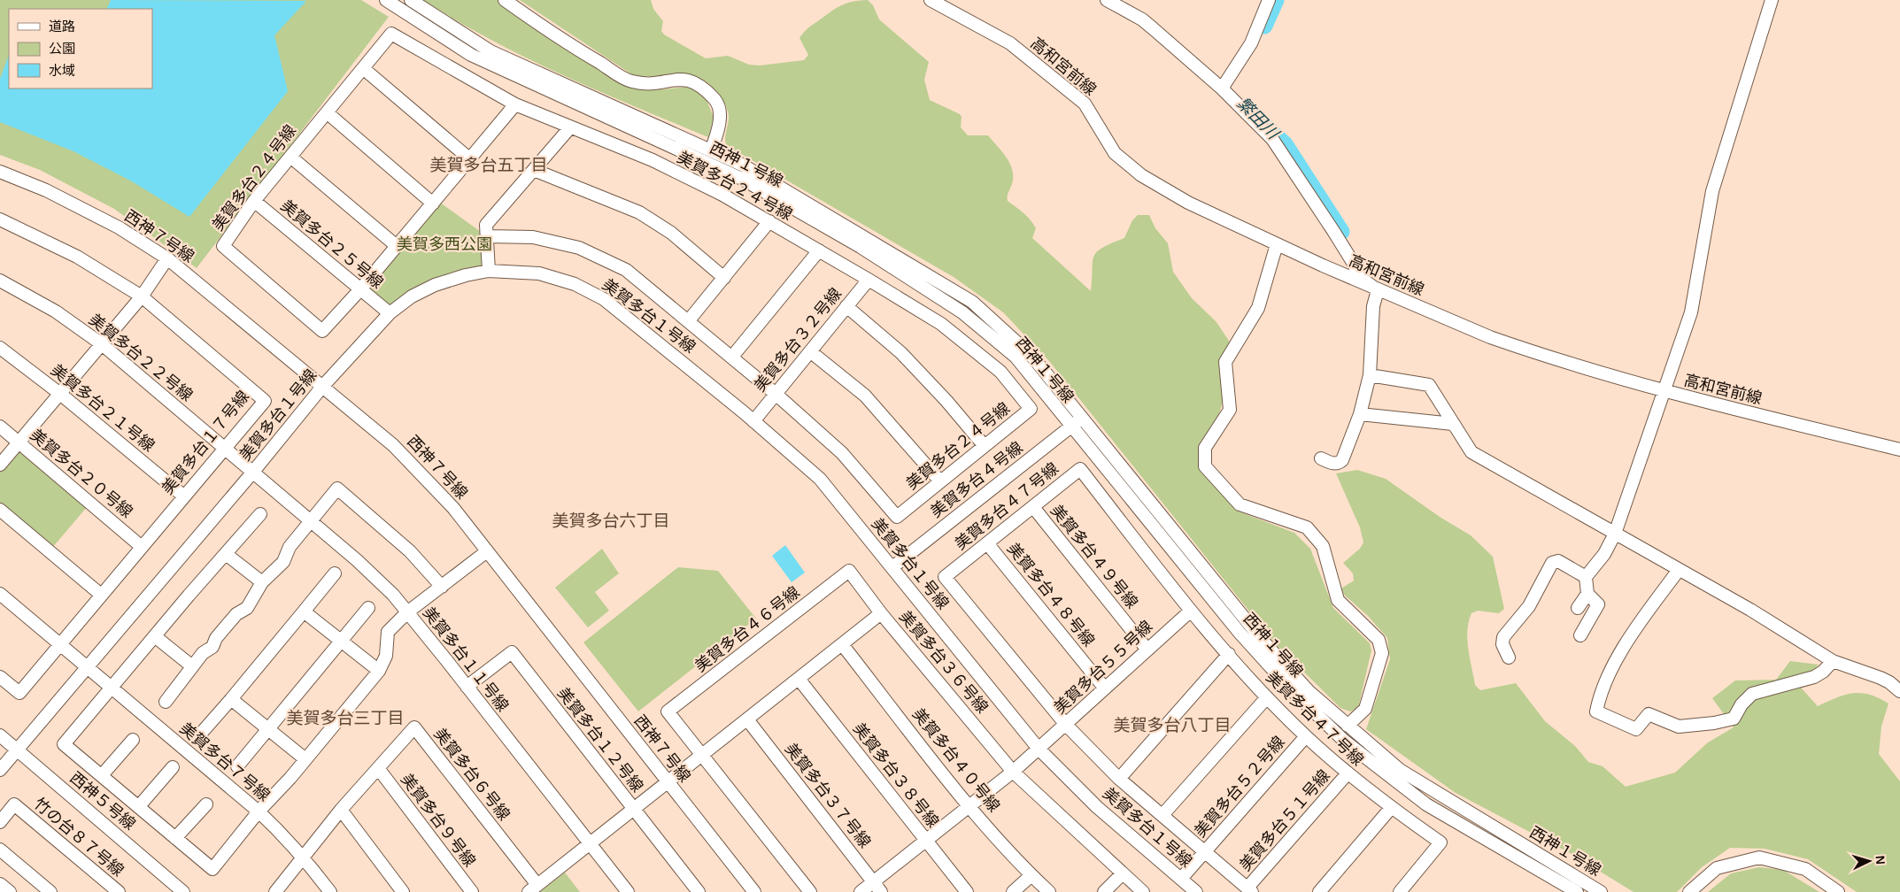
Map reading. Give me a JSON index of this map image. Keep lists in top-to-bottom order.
{
  "streets": {
    "street": [
      "高和宮前線",
      "西神１号線",
      "美賀多台２４号線",
      "西神７号線",
      "美賀多台２５号線",
      "美賀多台１号線",
      "美賀多台３２号線",
      "美賀多台２２号線",
      "美賀多台２１号線",
      "美賀多台１７号線",
      "美賀多台２０号線",
      "美賀多台４号線",
      "美賀多台４７号線",
      "美賀多台４９号線",
      "美賀多台４８号線",
      "美賀多台４６号線",
      "美賀多台１１号線",
      "美賀多台３６号線",
      "美賀多台５５号線",
      "美賀多台１２号線",
      "美賀多台４０号線",
      "美賀多台７号線",
      "美賀多台６号線",
      "美賀多台３８号線",
      "美賀多台５２号線",
      "美賀多台３７号線",
      "西神５号線",
      "美賀多台９号線",
      "美賀多台５１号線",
      "竹の台８７号線"
    ]
  },
  "crossings": [
    ["西神１号線", "美賀多台４号線"],
    ["美賀多台２４号線", "美賀多台２５号線"],
    ["美賀多台２４号線", "美賀多台３２号線"],
    ["西神７号線", "美賀多台１号線"],
    ["西神７号線", "美賀多台３６号線"],
    ["美賀多台２５号線", "美賀多台１号線"],
    ["美賀多台１号線", "美賀多台３２号線"],
    ["美賀多台１号線", "美賀多台２２号線"],
    ["美賀多台１号線", "美賀多台４号線"],
    ["美賀多台１号線", "美賀多台１１号線"],
    ["美賀多台１号線", "美賀多台５５号線"],
    ["美賀多台１号線", "美賀多台７号線"],
    ["美賀多台１号線", "美賀多台５２号線"],
    ["美賀多台１号線", "西神５号線"],
    ["美賀多台２２号線", "美賀多台１７号線"],
    ["美賀多台２２号線", "美賀多台１１号線"],
    ["美賀多台２１号線", "美賀多台１７号線"],
    ["美賀多台１７号線", "美賀多台２０号線"],
    ["美賀多台１７号線", "美賀多台７号線"],
    ["美賀多台４７号線", "美賀多台４９号線"],
    ["美賀多台４７号線", "美賀多台４８号線"],
    ["美賀多台４７号線", "美賀多台５５号線"],
    ["美賀多台４７号線", "美賀多台５２号線"],
    ["美賀多台４７号線", "美賀多台５１号線"],
    ["美賀多台４９号線", "美賀多台５５号線"],
    ["美賀多台４８号線", "美賀多台５５号線"],
    ["美賀多台４６号線", "美賀多台３６号線"],
    ["美賀多台１１号線", "美賀多台３６号線"],
    ["美賀多台１１号線", "美賀多台１２号線"],
    ["美賀多台３６号線", "美賀多台５５号線"],
    ["美賀多台３６号線", "美賀多台１２号線"],
    ["美賀多台３６号線", "美賀多台４０号線"],
    ["美賀多台３６号線", "美賀多台６号線"],
    ["美賀多台３６号線", "美賀多台３８号線"],
    ["美賀多台３６号線", "美賀多台３７号線"],
    ["美賀多台５５号線", "美賀多台４０号線"],
    ["美賀多台５５号線", "美賀多台３８号線"],
    ["美賀多台５５号線", "美賀多台３７号線"],
    ["美賀多台７号線", "美賀多台６号線"],
    ["美賀多台６号線", "美賀多台９号線"]
  ],
  "districts": [
    "美賀多台五丁目",
    "美賀多台六丁目",
    "美賀多台三丁目",
    "美賀多台八丁目"
  ],
  "water": ["繁田川"],
  "parks": ["美賀多西公園"],
  "legend": ["道路", "公園", "水域"],
  "north": "right"
}
